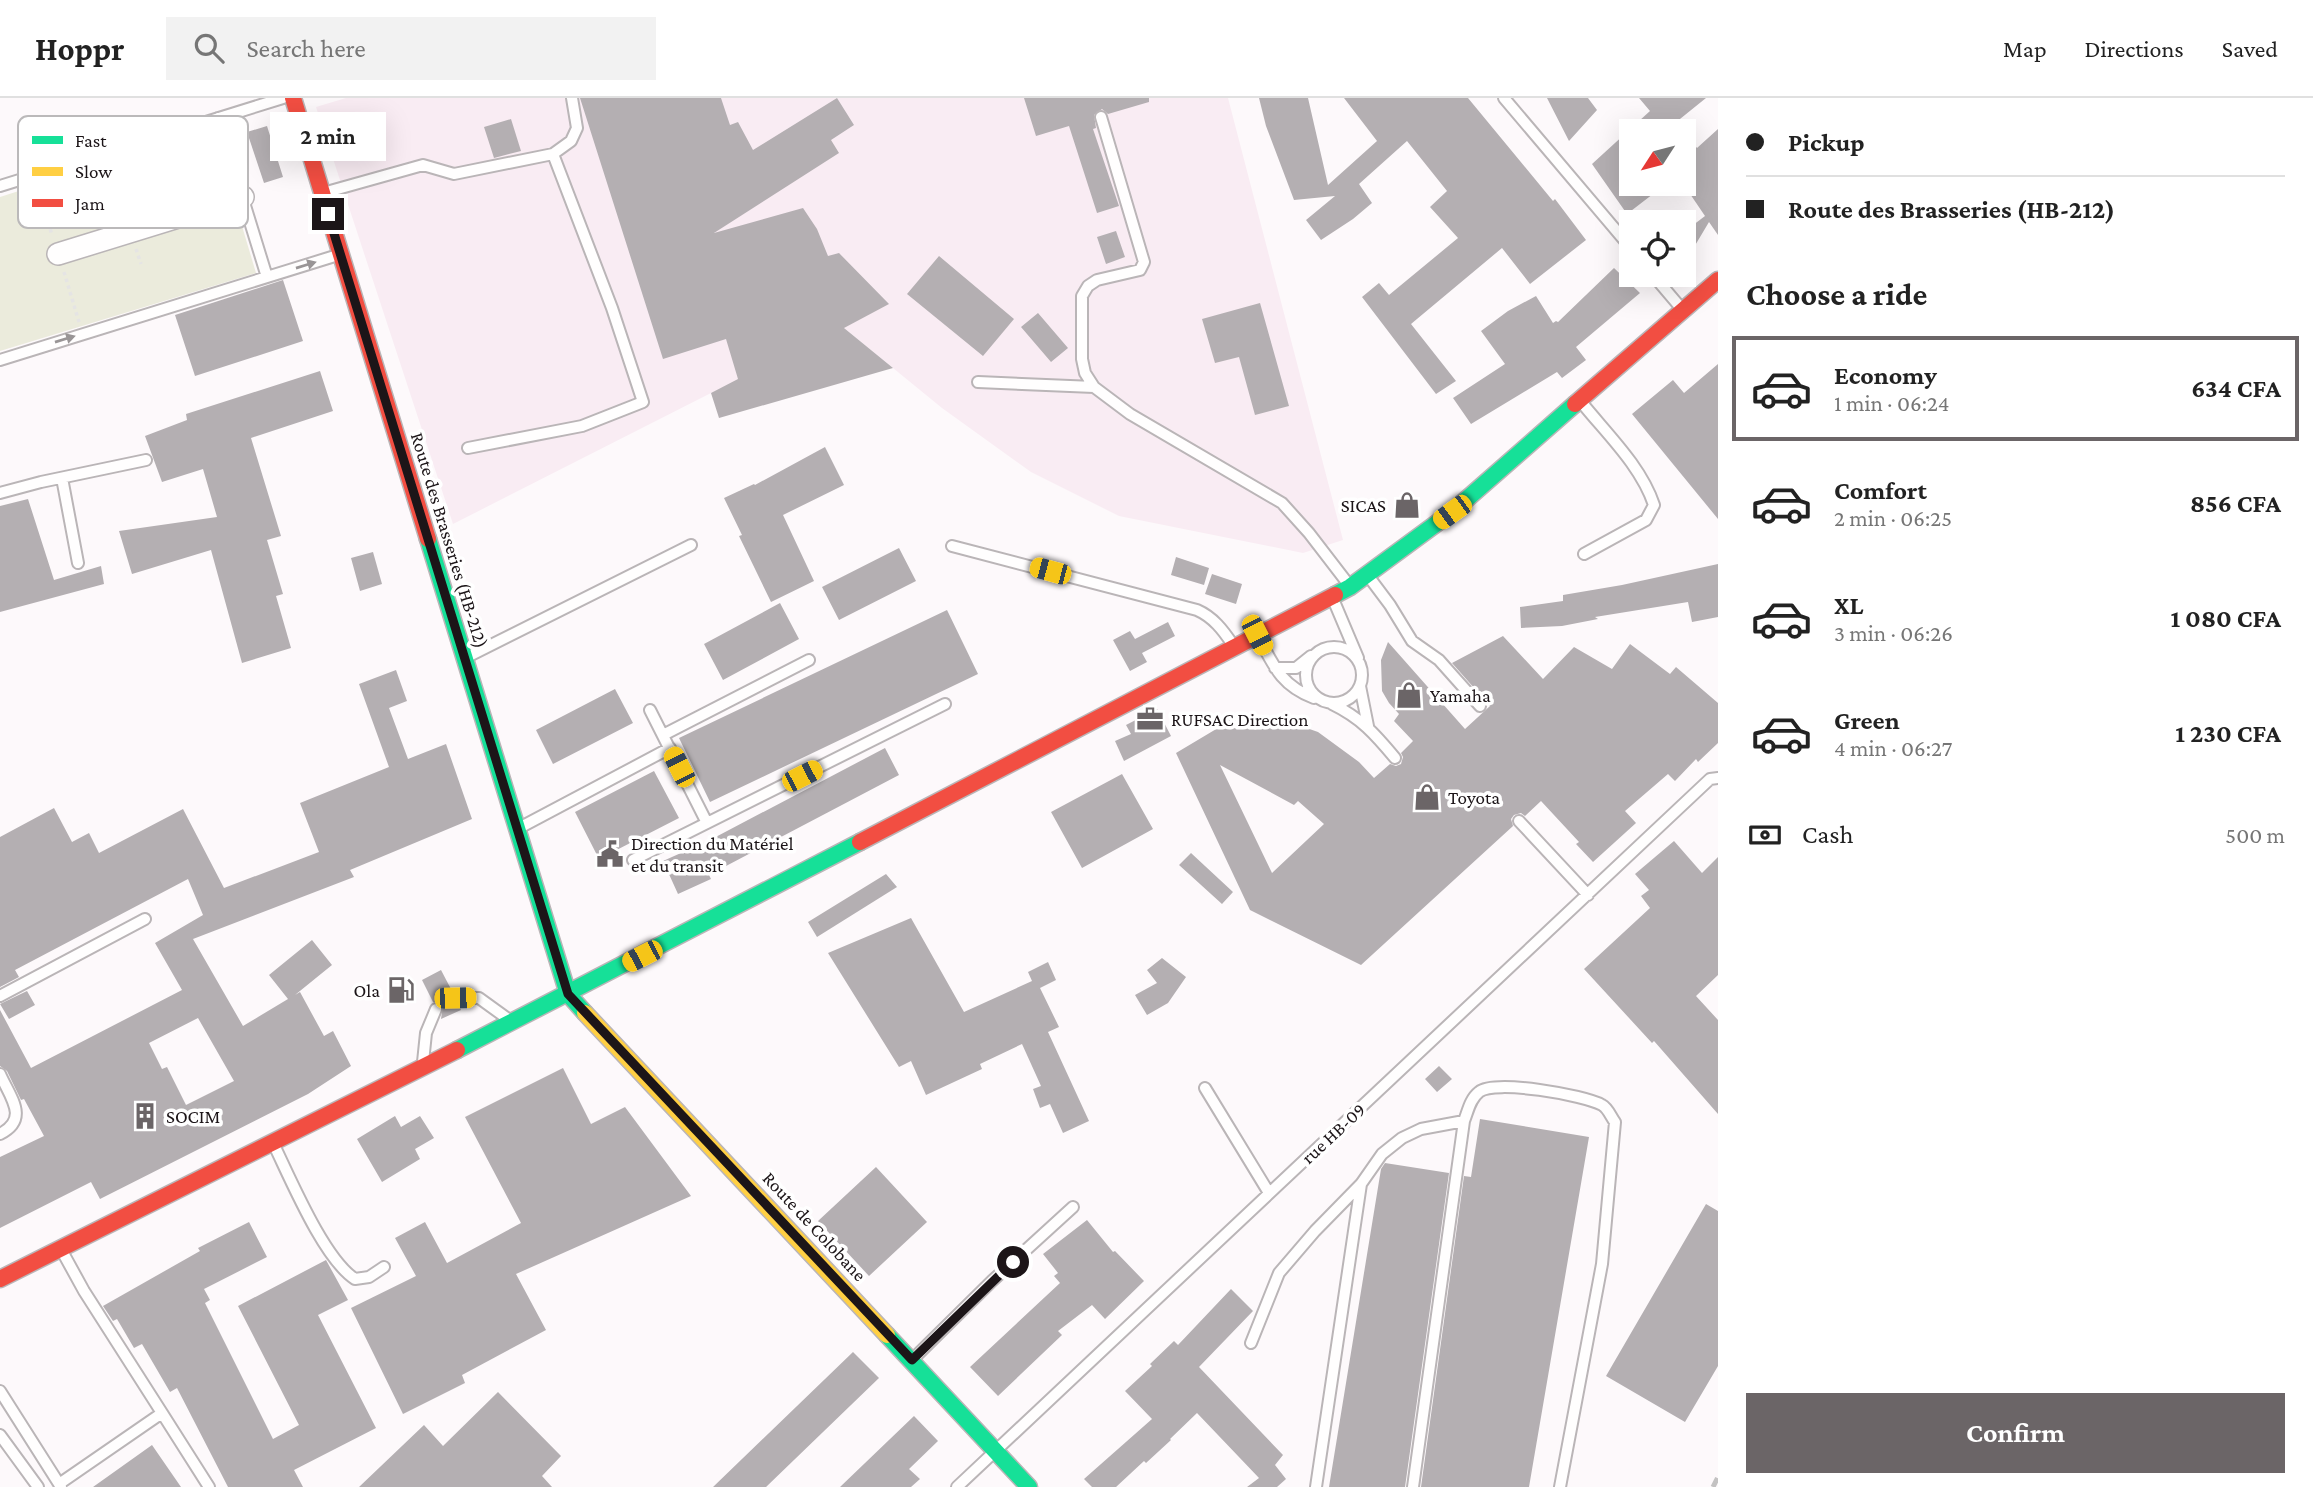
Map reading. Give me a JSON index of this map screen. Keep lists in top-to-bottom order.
{
  "streets": {
    "street": ["Route des Brasseries (HB-212)", "Route de Colobane"],
    "lane": ["rue HB-09"]
  },
  "crossings": [
    ["Route des Brasseries (HB-212)", "Route de Colobane"],
    ["rue HB-09", "Route de Colobane"]
  ],
  "places": {
    "shop": ["SICAS", "Yamaha", "Toyota"],
    "office": ["RUFSAC Direction"],
    "public building": ["Direction du Matériel et du transit"],
    "fuel station": ["Ola"],
    "building": ["SOCIM"]
  },
  "legend": ["Fast", "Slow", "Jam"],
  "north": "bottom left",
  "page": {
    "header": "Hoppr",
    "search": "Search here",
    "nav": ["Map", "Directions", "Saved"],
    "banner": ["Pickup", "Route des Brasseries (HB-212)"],
    "bubble": "2 min",
    "heading": "Choose a ride",
    "list": [
      {
        "name": "Economy",
        "note": "1 min · 06:24",
        "value": "634 CFA"
      },
      {
        "name": "Comfort",
        "note": "2 min · 06:25",
        "value": "856 CFA"
      },
      {
        "name": "XL",
        "note": "3 min · 06:26",
        "value": "1 080 CFA"
      },
      {
        "name": "Green",
        "note": "4 min · 06:27",
        "value": "1 230 CFA"
      }
    ],
    "pay": ["Cash", "500 m"],
    "buttons": "Confirm"
  }
}
